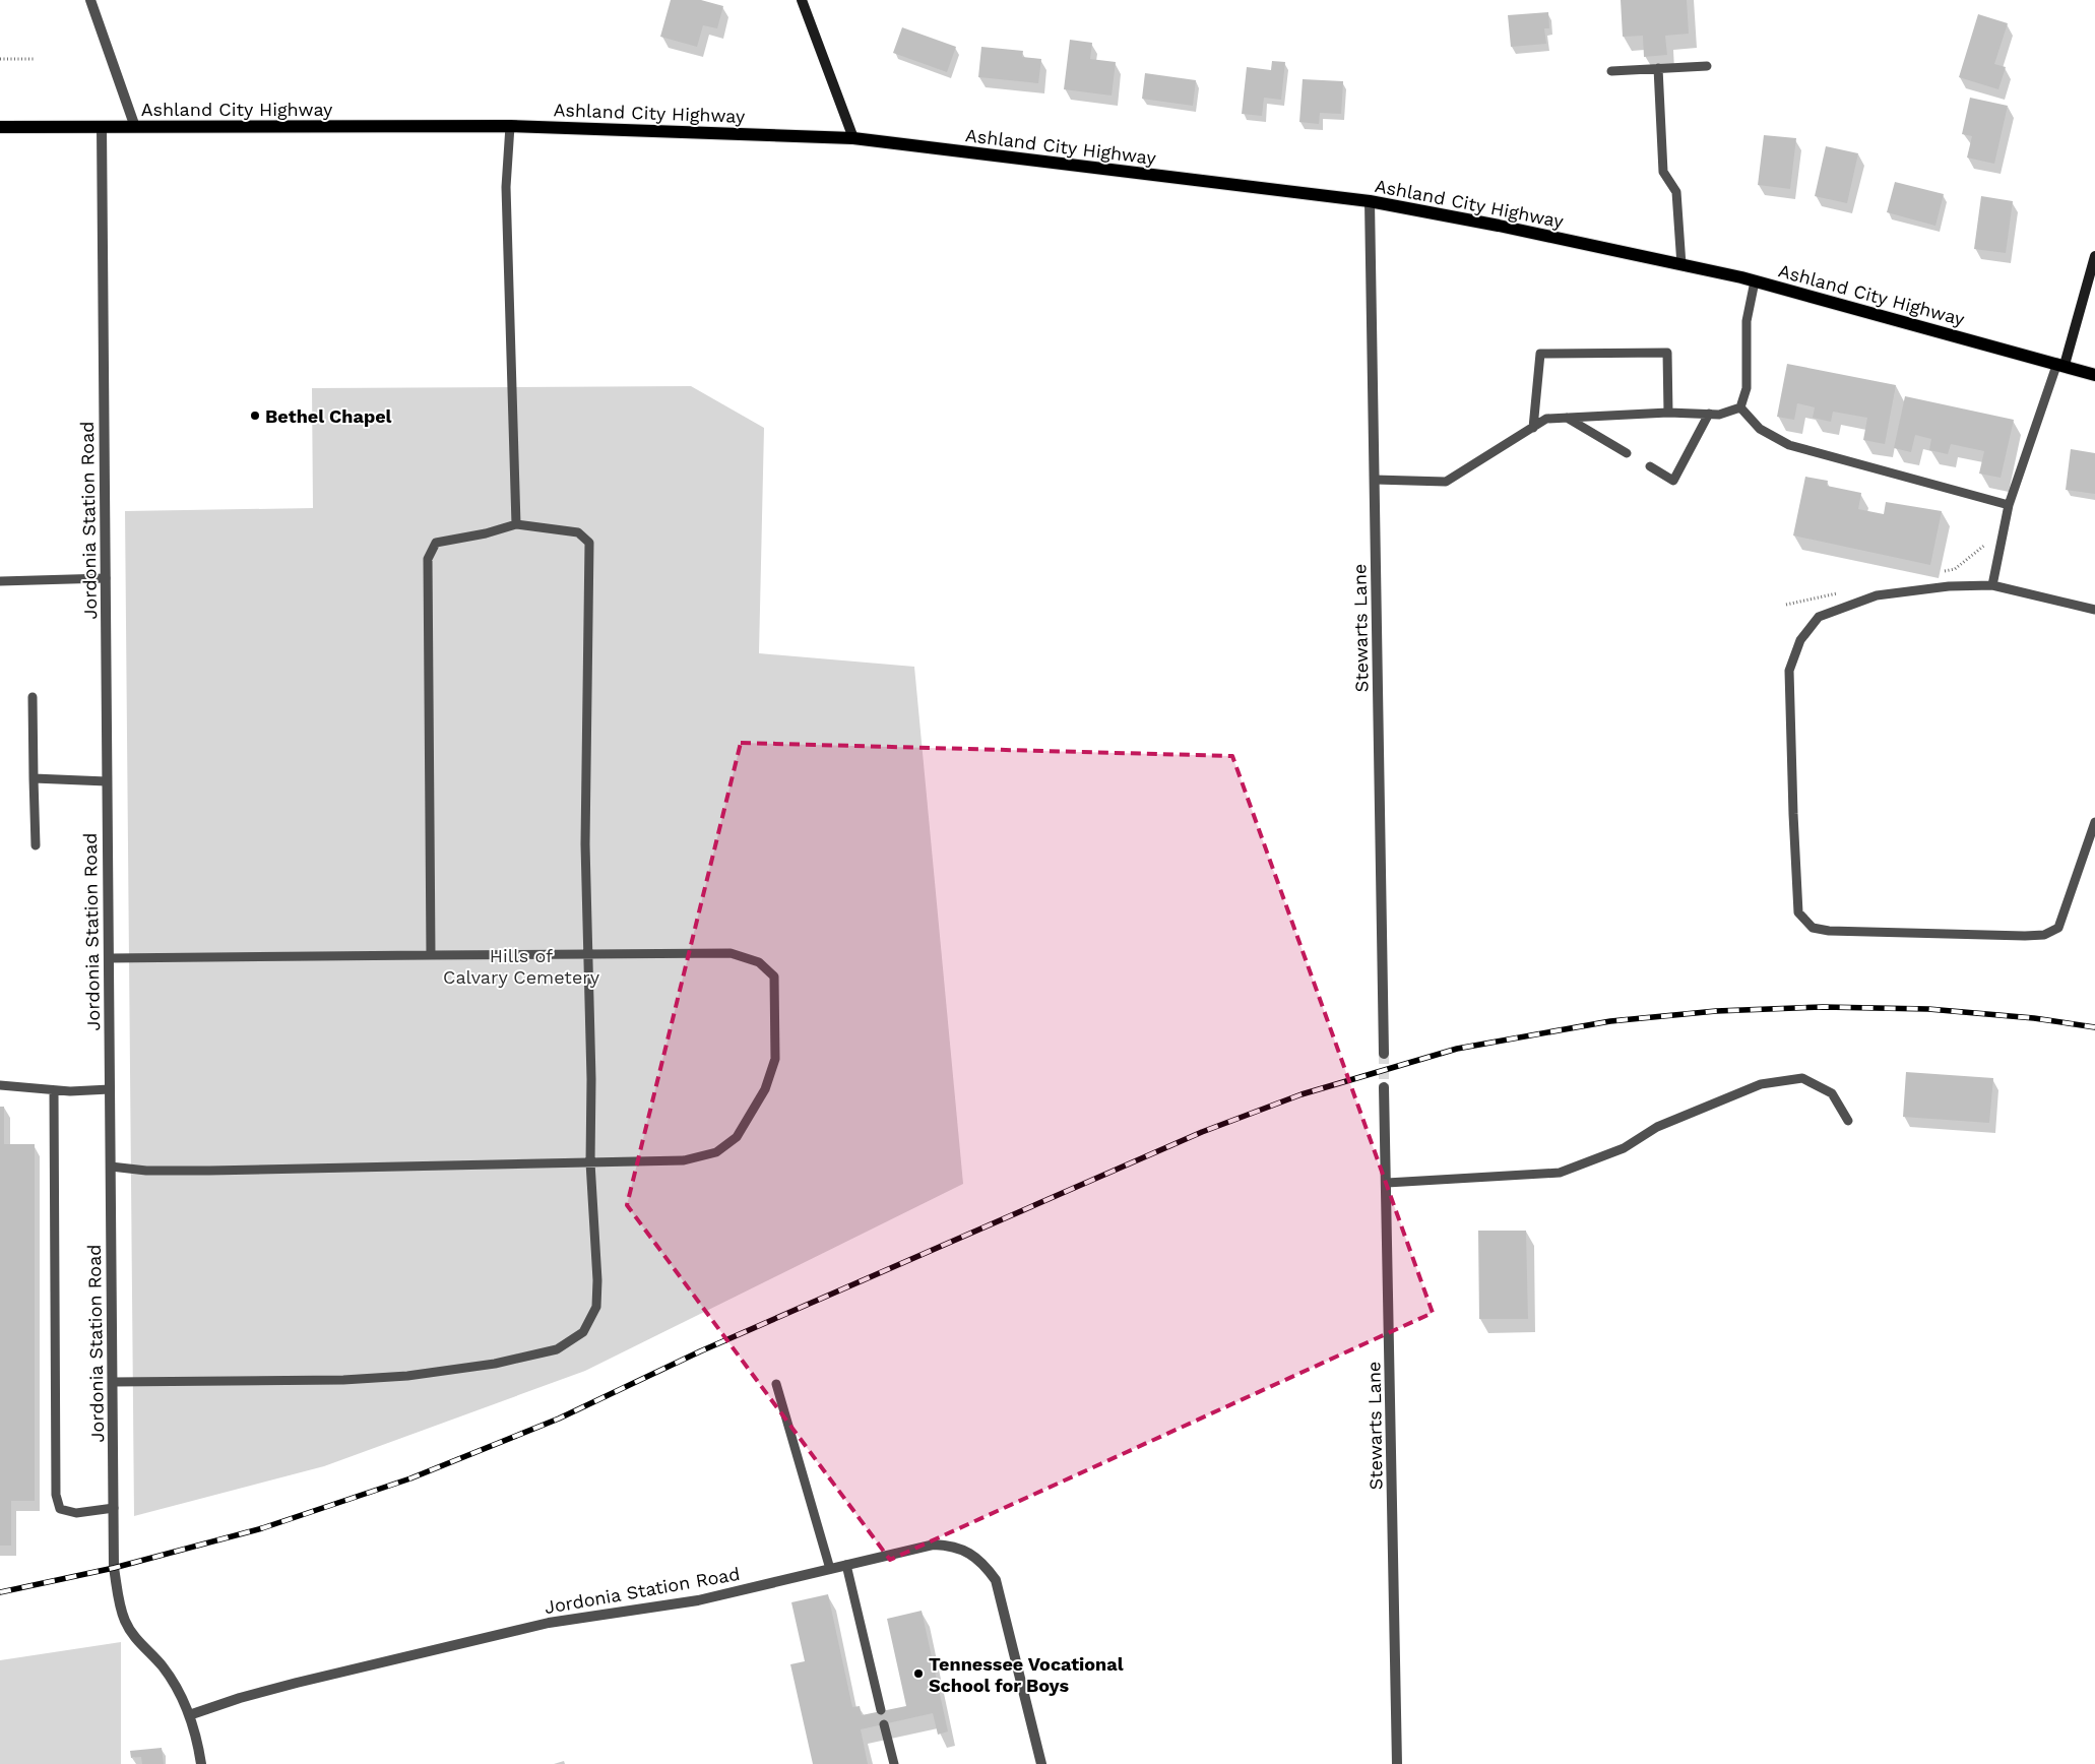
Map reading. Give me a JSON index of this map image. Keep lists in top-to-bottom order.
{
  "streets": {
    "main road": ["Ashland City Highway"],
    "street": ["Jordonia Station Road", "Stewarts Lane"]
  },
  "crossings": [
    ["Ashland City Highway", "Jordonia Station Road"],
    ["Ashland City Highway", "Stewarts Lane"]
  ],
  "parks": ["Hills of Calvary Cemetery"],
  "places": ["Bethel Chapel", "Tennessee Vocational School for Boys"]
}
